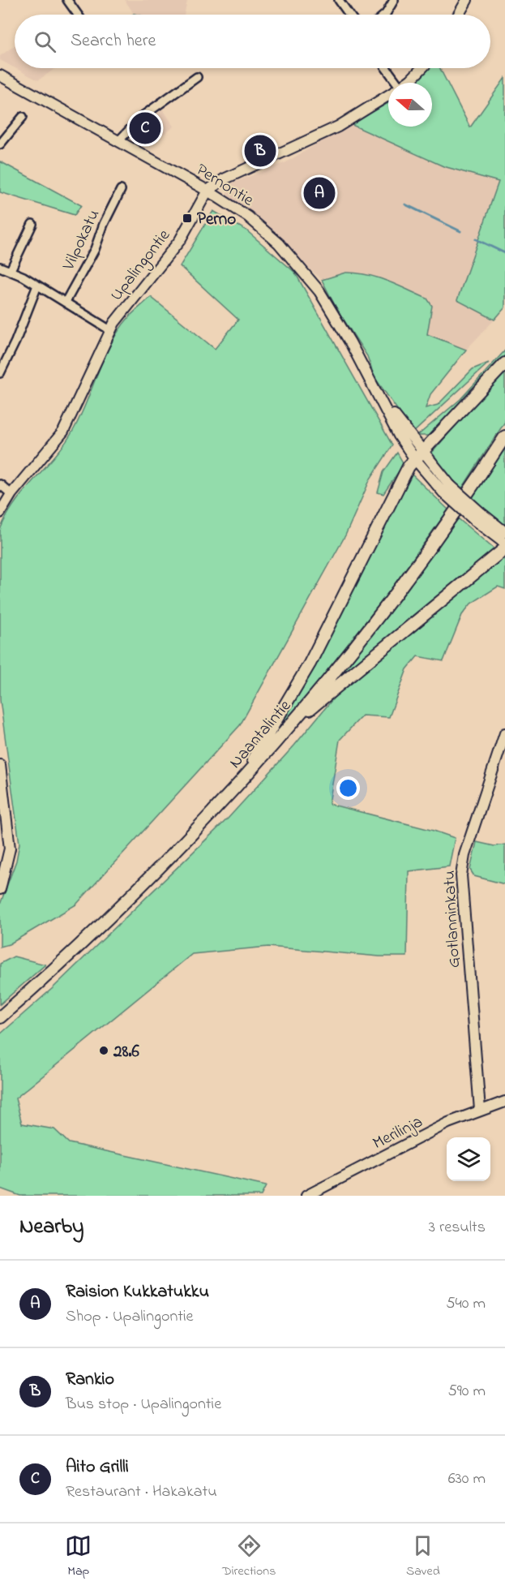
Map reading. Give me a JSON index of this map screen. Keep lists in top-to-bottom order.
{
  "streets": {
    "main road": ["Naantalintie"],
    "street": [
      "Pernontie",
      "Vilpokatu",
      "Upalingontie",
      "Gotlanninkatu",
      "Merilinja"
    ]
  },
  "crossings": [
    ["Pernontie", "Upalingontie"],
    ["Gotlanninkatu", "Merilinja"]
  ],
  "places": {
    "transit": ["Perno"],
    "other": ["28.6"]
  },
  "north": "left",
  "page": {
    "search": "Search here",
    "pins": ["C", "B", "A"],
    "heading": ["Nearby", "3 results"],
    "list": [
      {
        "mark": "A",
        "name": "Raision Kukkatukku",
        "note": "Shop · Upalingontie",
        "value": "540 m"
      },
      {
        "mark": "B",
        "name": "Rankio",
        "note": "Bus stop · Upalingontie",
        "value": "590 m"
      },
      {
        "mark": "C",
        "name": "Aito Grilli",
        "note": "Restaurant · Hakakatu",
        "value": "630 m"
      }
    ],
    "nav": ["Map", "Directions", "Saved"]
  }
}
